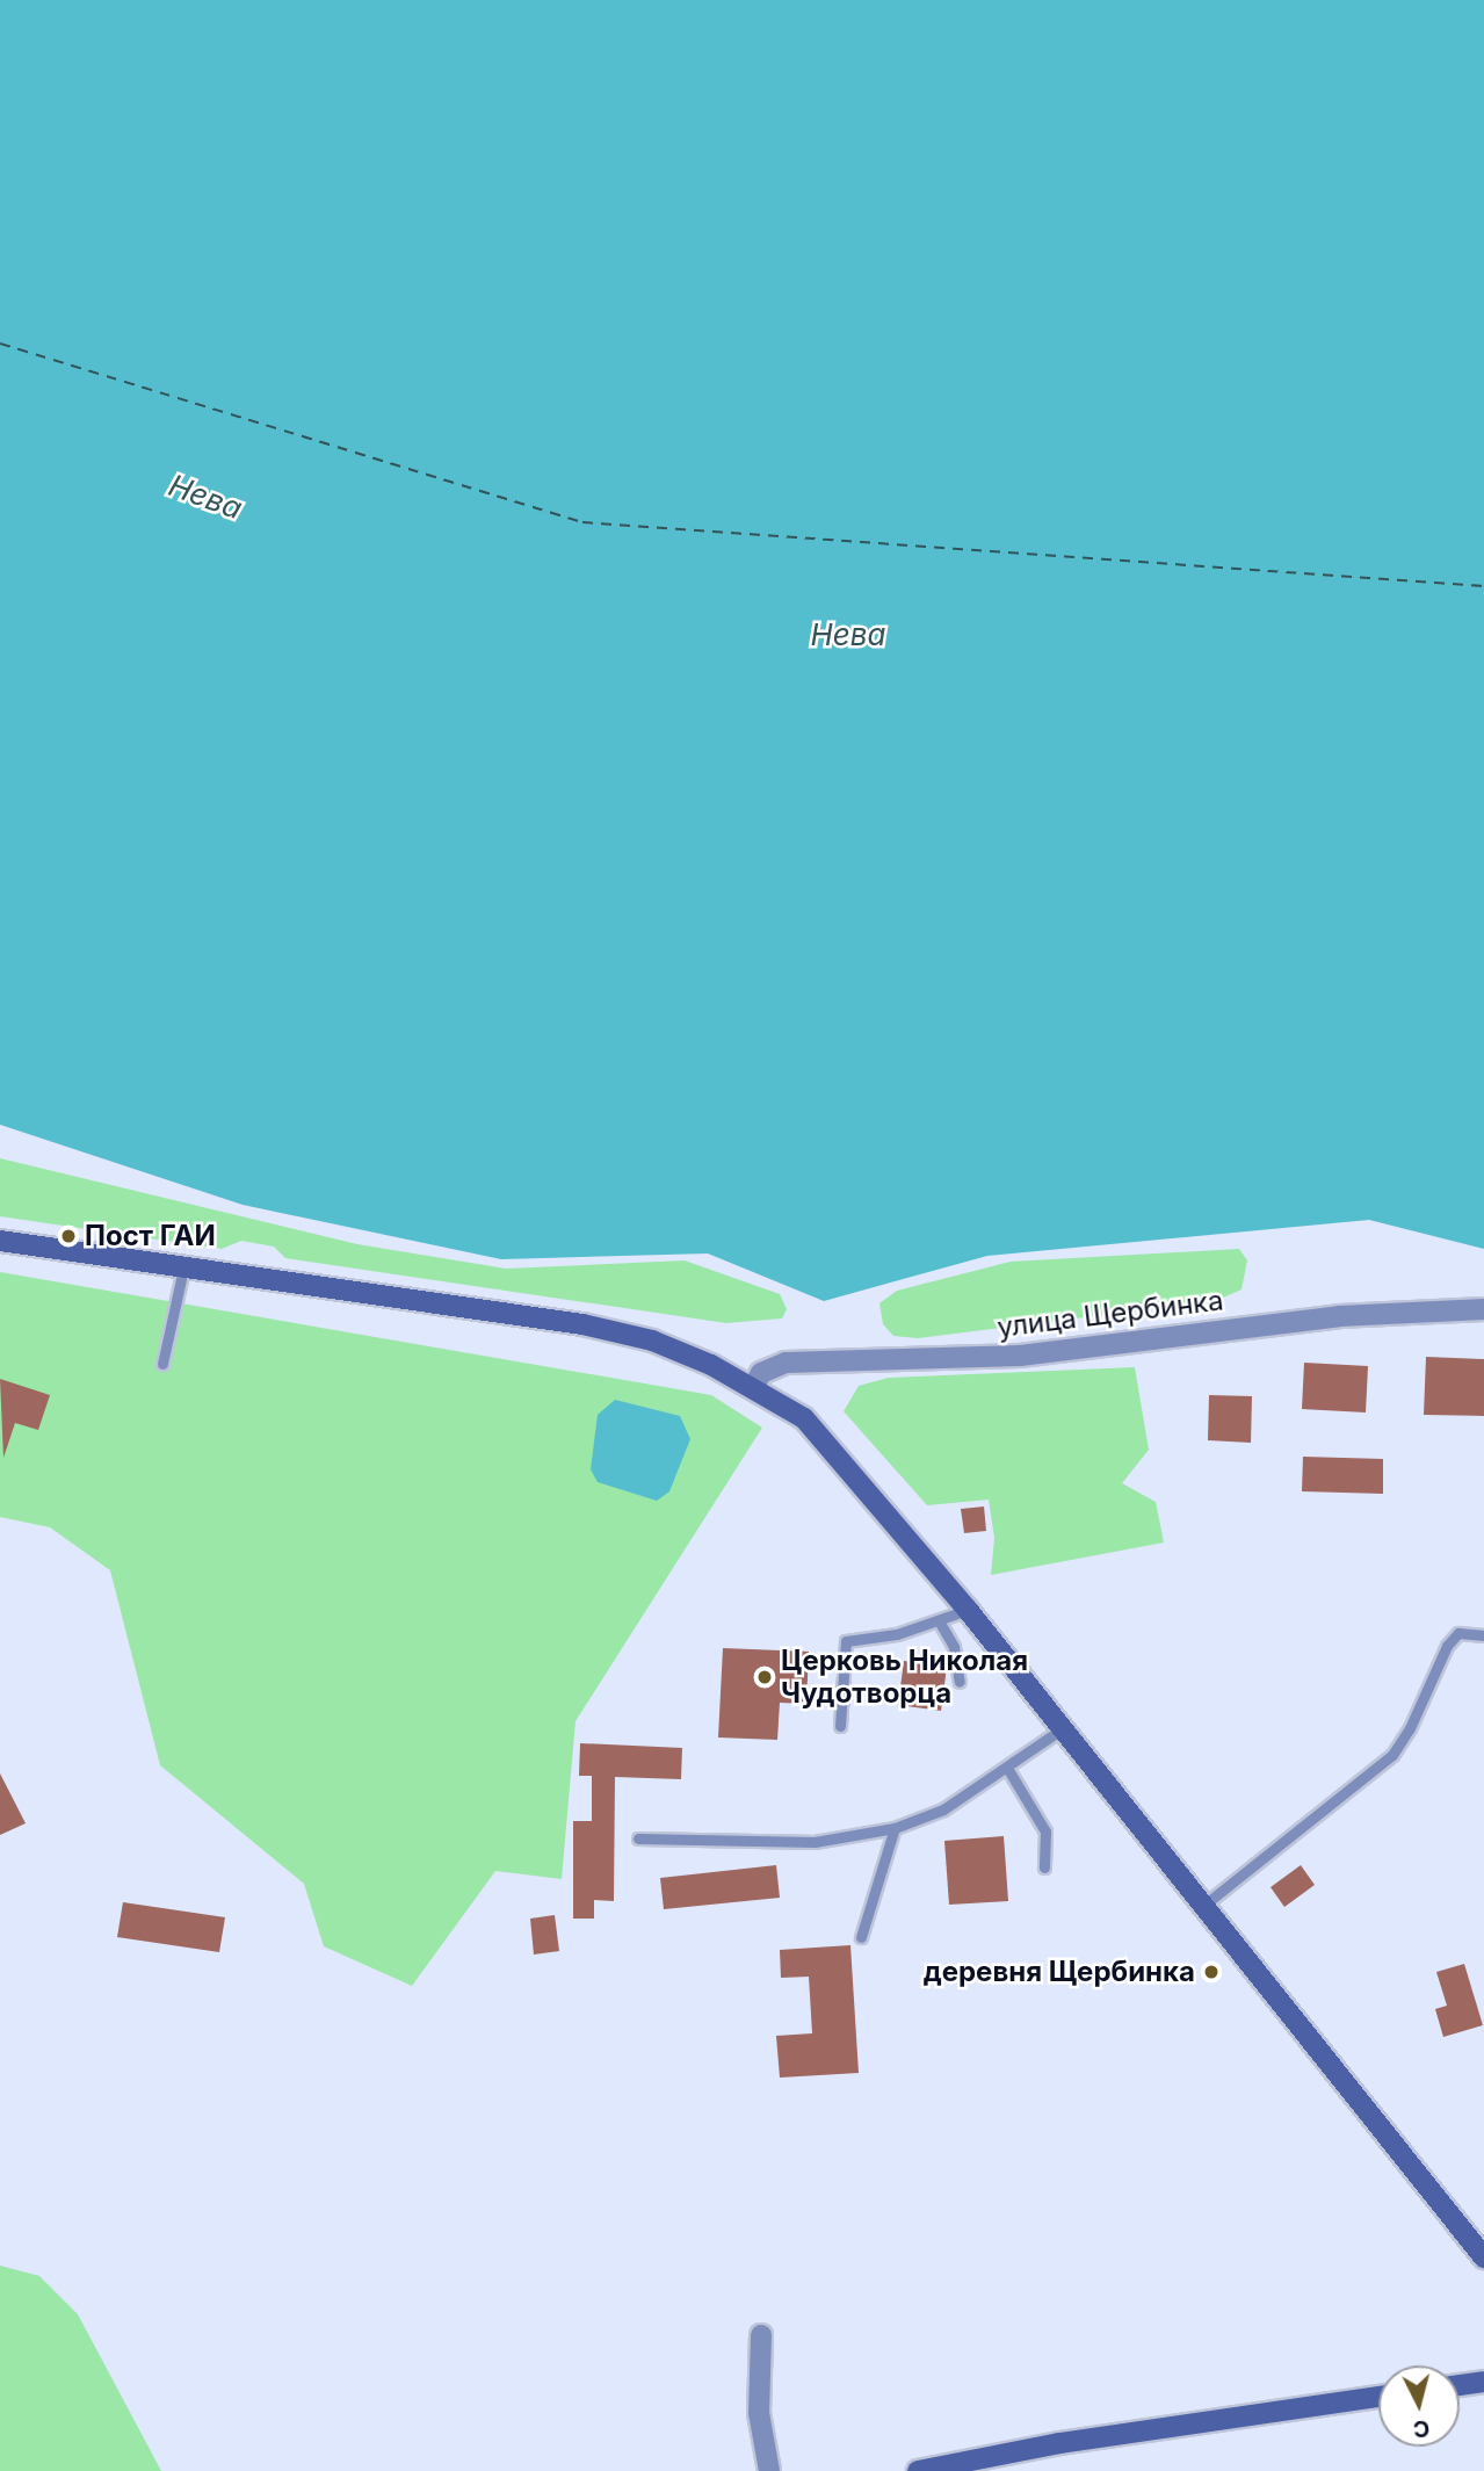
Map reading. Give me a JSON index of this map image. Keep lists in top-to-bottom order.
{
  "streets": {
    "street": ["улица Щербинка"]
  },
  "water": ["Нева"],
  "places": ["Пост ГАИ", "Церковь Николая Чудотворца", "деревня Щербинка"],
  "north": "bottom"
}
